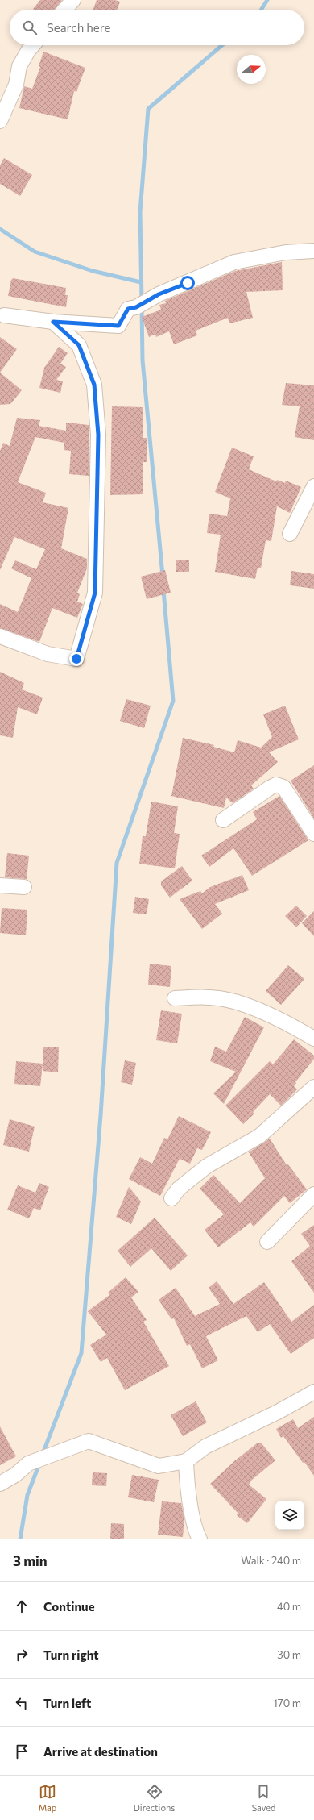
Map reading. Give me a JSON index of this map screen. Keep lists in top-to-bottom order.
{
  "north": "right",
  "page": {
    "search": "Search here",
    "heading": ["3 min", "Walk · 240 m"],
    "list": [
      ["Continue", "40 m"],
      ["Turn right", "30 m"],
      ["Turn left", "170 m"],
      "Arrive at destination"
    ],
    "nav": ["Map", "Directions", "Saved"]
  }
}
